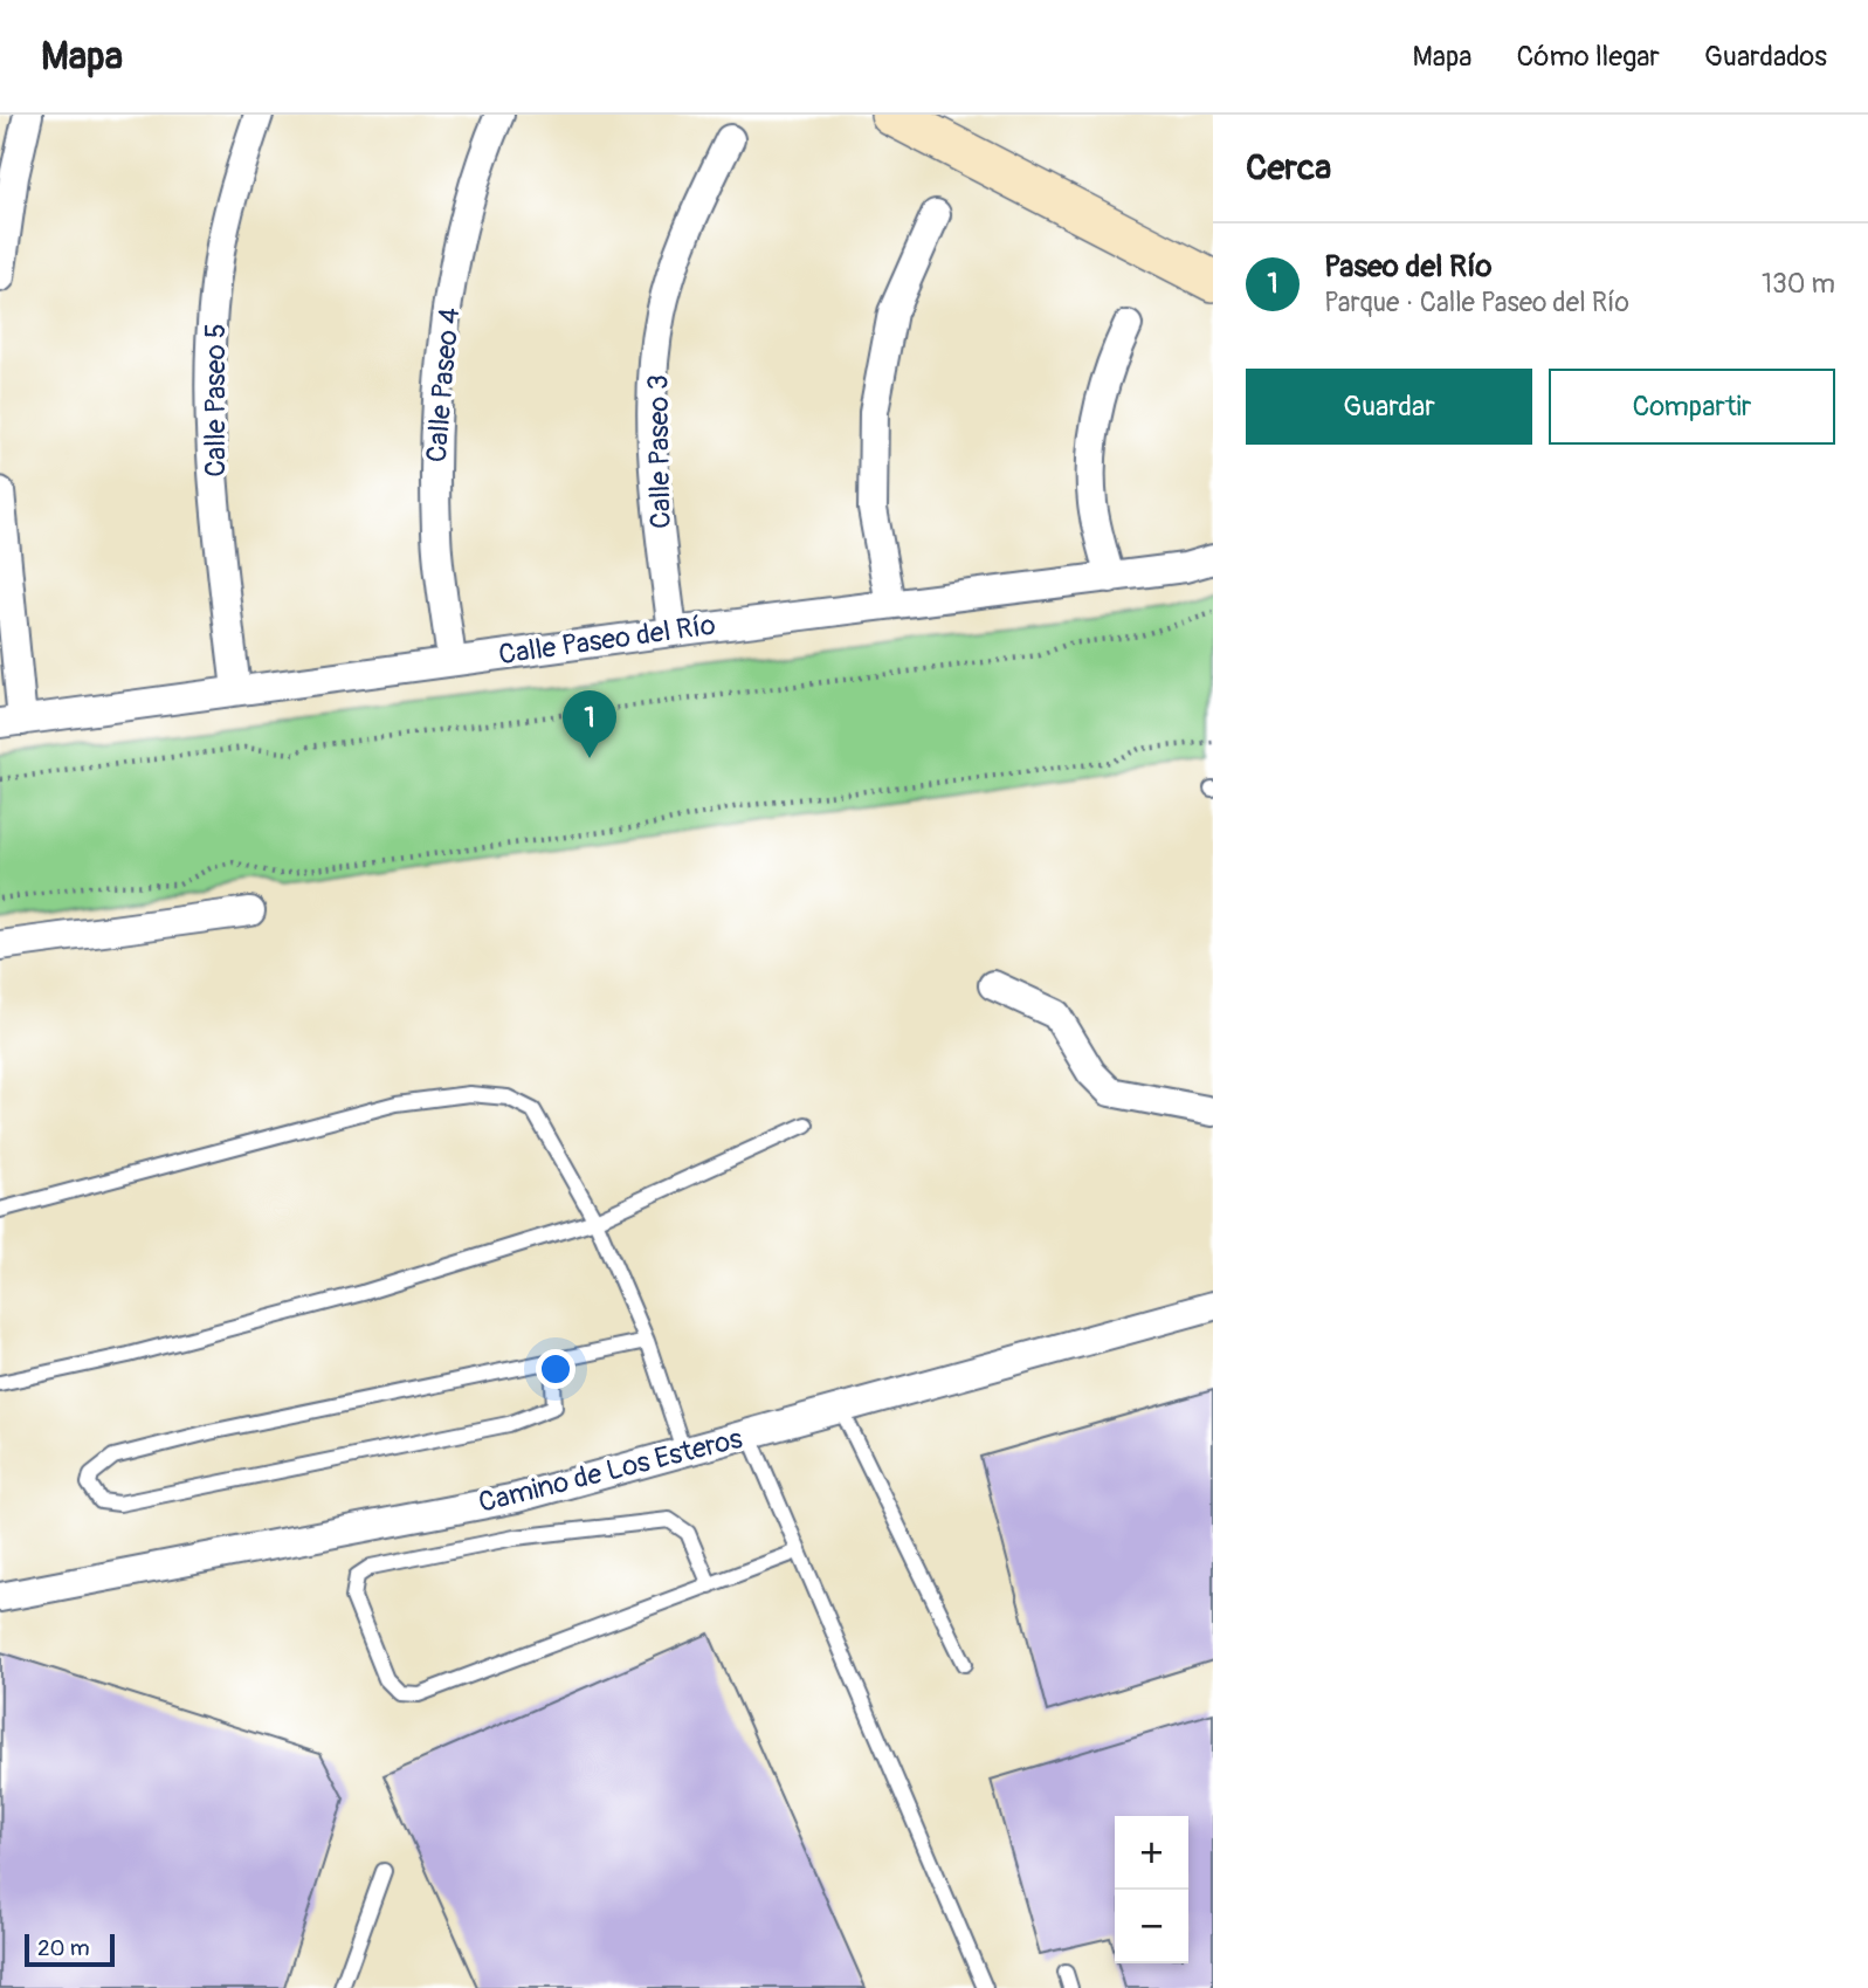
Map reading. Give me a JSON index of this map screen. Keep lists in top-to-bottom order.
{
  "streets": {
    "street": [
      "Calle Paseo 4",
      "Calle Paseo 5",
      "Calle Paseo 3",
      "Calle Paseo del Río",
      "Camino de Los Esteros"
    ]
  },
  "crossings": [
    ["Calle Paseo 4", "Calle Paseo del Río"],
    ["Calle Paseo 5", "Calle Paseo del Río"],
    ["Calle Paseo 3", "Calle Paseo del Río"]
  ],
  "scale_bar": "20 m",
  "page": {
    "header": "Mapa",
    "nav": ["Mapa", "Cómo llegar", "Guardados"],
    "heading": "Cerca",
    "list": [
      {
        "mark": "1",
        "name": "Paseo del Río",
        "note": "Parque · Calle Paseo del Río",
        "value": "130 m"
      }
    ],
    "buttons": ["Guardar", "Compartir"],
    "pins": "1",
    "map_buttons": ["+", "−"],
    "scale": "20 m"
  }
}
